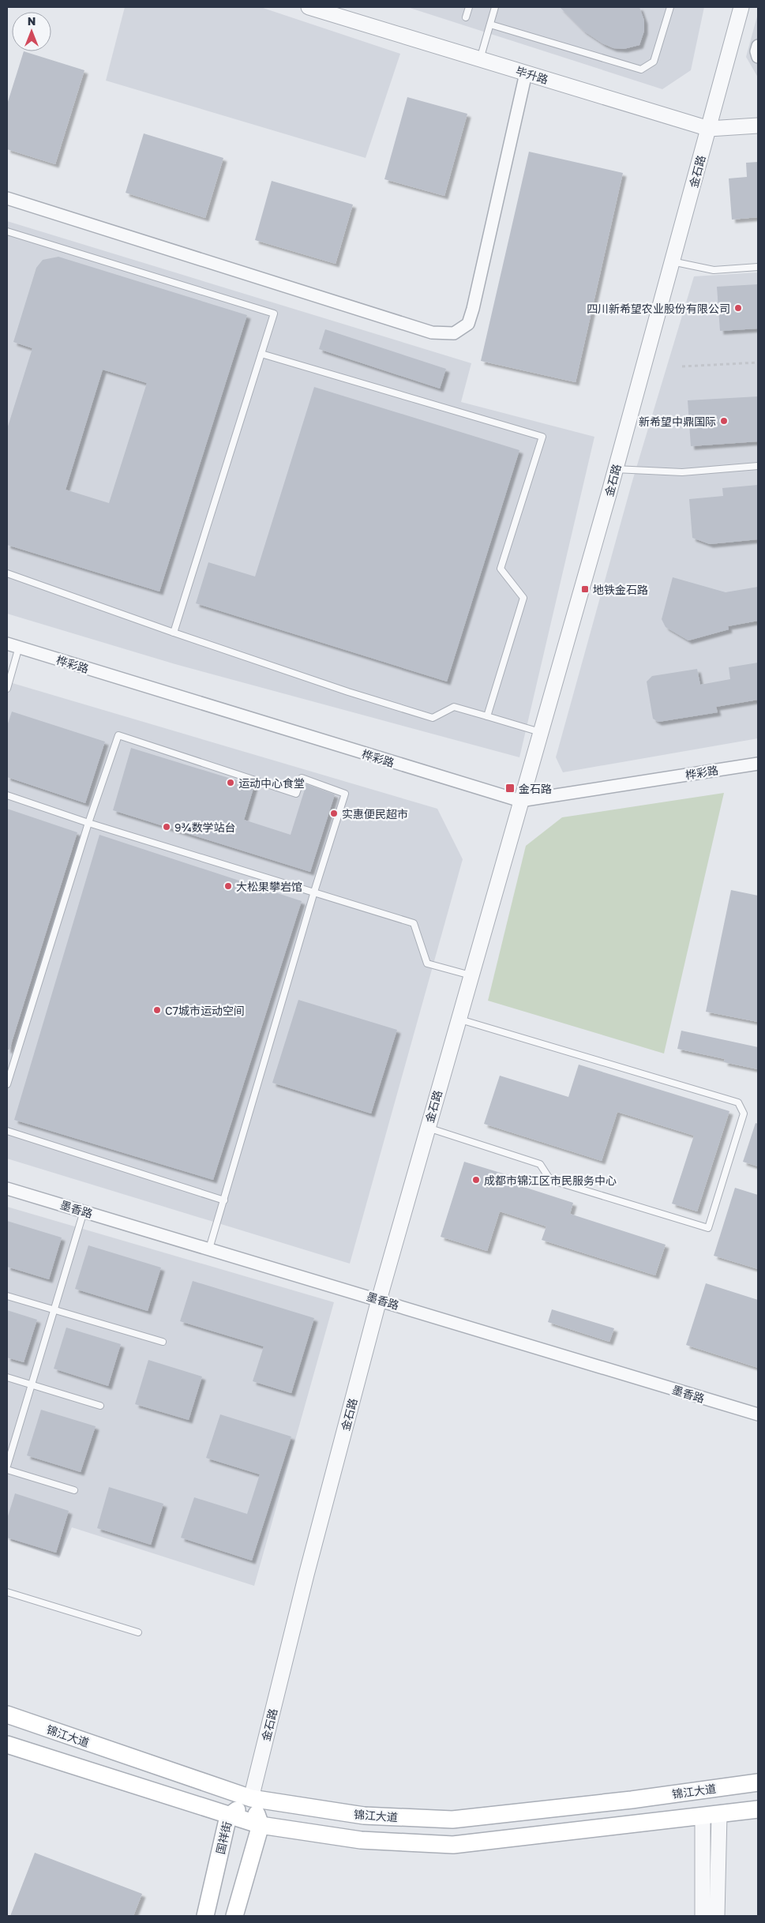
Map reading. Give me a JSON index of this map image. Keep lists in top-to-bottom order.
{
  "streets": {
    "main road": ["锦江大道", "国祥街"],
    "street": [
      "毕升路",
      "金石路",
      "桦彩路",
      "墨香路"
    ]
  },
  "crossings": [
    ["毕升路", "金石路"],
    ["金石路", "桦彩路"],
    ["金石路", "墨香路"],
    ["金石路", "锦江大道"],
    ["金石路", "国祥街"],
    ["锦江大道", "国祥街"]
  ],
  "places": {
    "other": [
      "四川新希望农业股份有限公司",
      "新希望中鼎国际",
      "运动中心食堂",
      "实惠便民超市",
      "9¾数学站台",
      "大松果攀岩馆",
      "C7城市运动空间",
      "成都市锦江区市民服务中心"
    ],
    "transit": ["地铁金石路", "金石路"]
  },
  "north": "top"
}
